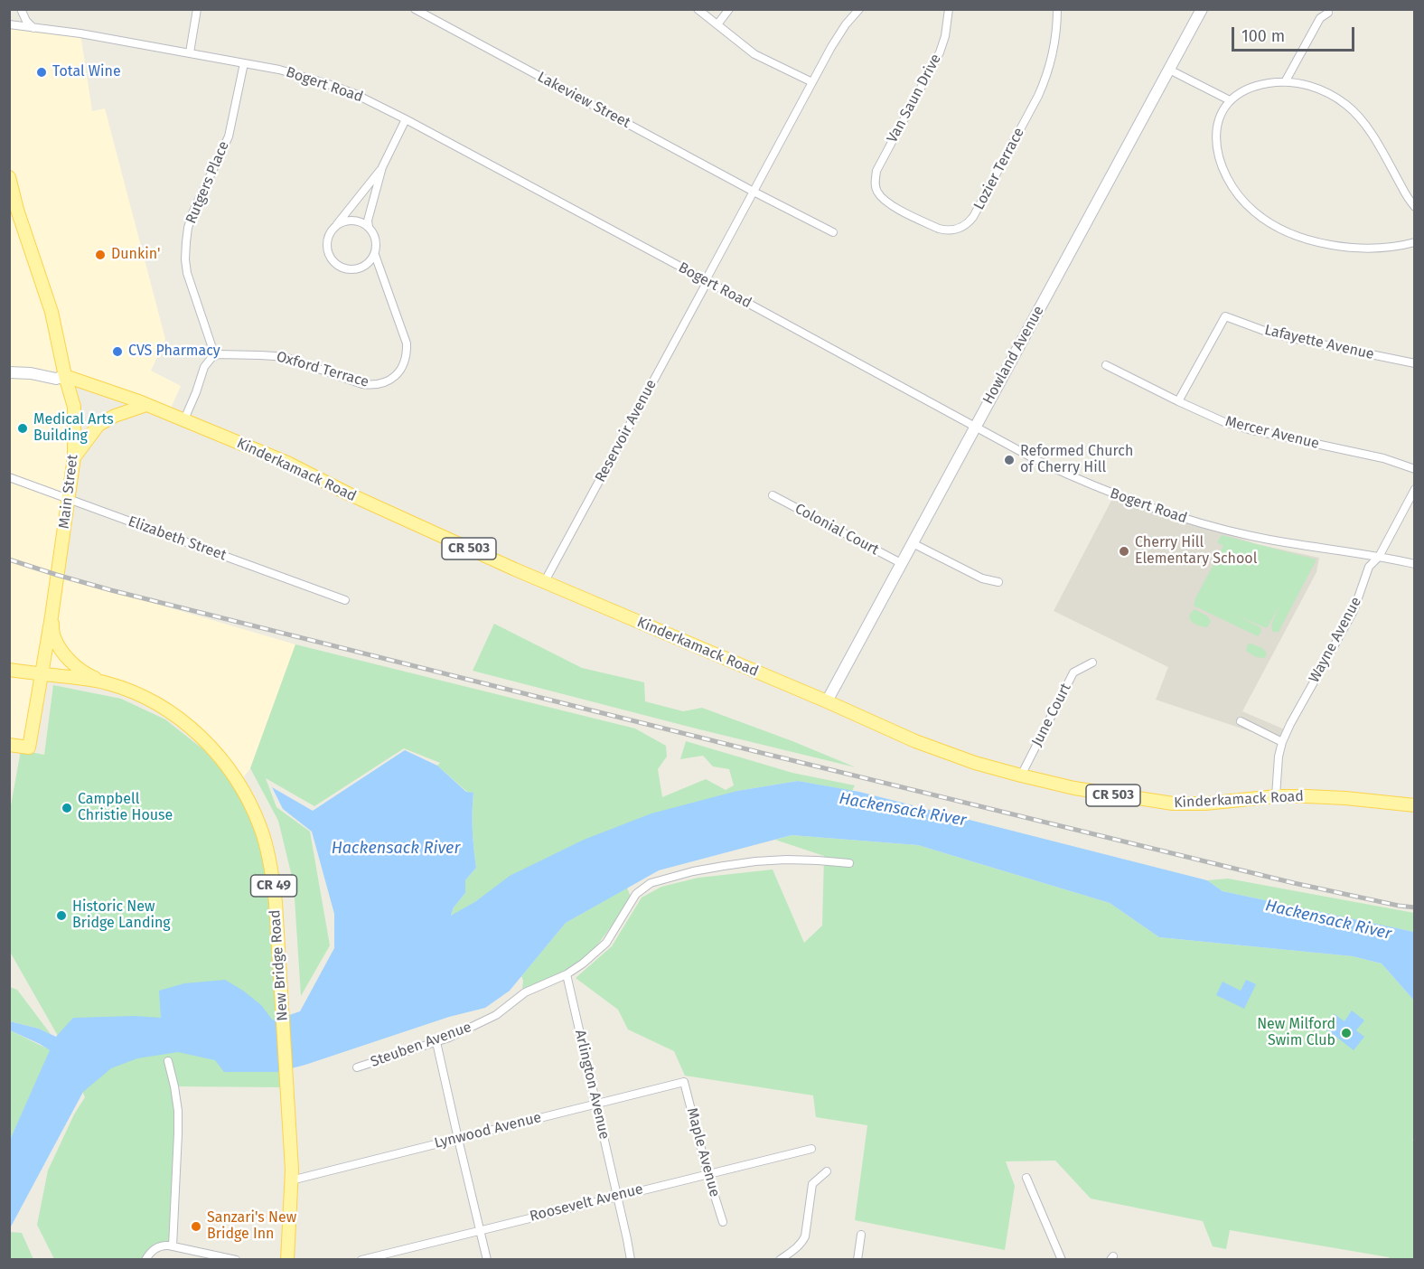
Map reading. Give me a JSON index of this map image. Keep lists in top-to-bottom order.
{
  "streets": {
    "main road": [
      "Kinderkamack Road",
      "Main Street",
      "CR 503",
      "CR 49",
      "New Bridge Road"
    ],
    "street": [
      "Bogert Road",
      "Van Saun Drive",
      "Lakeview Street",
      "Lozier Terrace",
      "Rutgers Place",
      "Lafayette Avenue",
      "Howland Avenue",
      "Oxford Terrace",
      "Reservoir Avenue",
      "Mercer Avenue",
      "Colonial Court",
      "Elizabeth Street",
      "Wayne Avenue",
      "June Court",
      "Steuben Avenue",
      "Arlington Avenue",
      "Lynwood Avenue",
      "Maple Avenue",
      "Roosevelt Avenue"
    ]
  },
  "crossings": [
    ["Bogert Road", "Rutgers Place"],
    ["Bogert Road", "Howland Avenue"],
    ["Bogert Road", "Oxford Terrace"],
    ["Bogert Road", "Reservoir Avenue"],
    ["Bogert Road", "Wayne Avenue"],
    ["Van Saun Drive", "Lozier Terrace"],
    ["Lakeview Street", "Reservoir Avenue"],
    ["Rutgers Place", "Oxford Terrace"],
    ["Lafayette Avenue", "Mercer Avenue"],
    ["Howland Avenue", "Kinderkamack Road"],
    ["Howland Avenue", "Colonial Court"],
    ["Reservoir Avenue", "Kinderkamack Road"],
    ["Kinderkamack Road", "Main Street"],
    ["Kinderkamack Road", "Wayne Avenue"],
    ["Kinderkamack Road", "June Court"],
    ["Main Street", "Elizabeth Street"],
    ["Main Street", "New Bridge Road"],
    ["New Bridge Road", "Lynwood Avenue"],
    ["Steuben Avenue", "Arlington Avenue"],
    ["Arlington Avenue", "Lynwood Avenue"],
    ["Arlington Avenue", "Roosevelt Avenue"],
    ["Lynwood Avenue", "Maple Avenue"],
    ["Maple Avenue", "Roosevelt Avenue"]
  ],
  "water": ["Hackensack River"],
  "places": [
    "Total Wine",
    "Dunkin'",
    "CVS Pharmacy",
    "Medical Arts Building",
    "Reformed Church of Cherry Hill",
    "Cherry Hill Elementary School",
    "Campbell Christie House",
    "Historic New Bridge Landing",
    "New Milford Swim Club",
    "Sanzari's New Bridge Inn"
  ],
  "scale_bar": "100 m"
}
